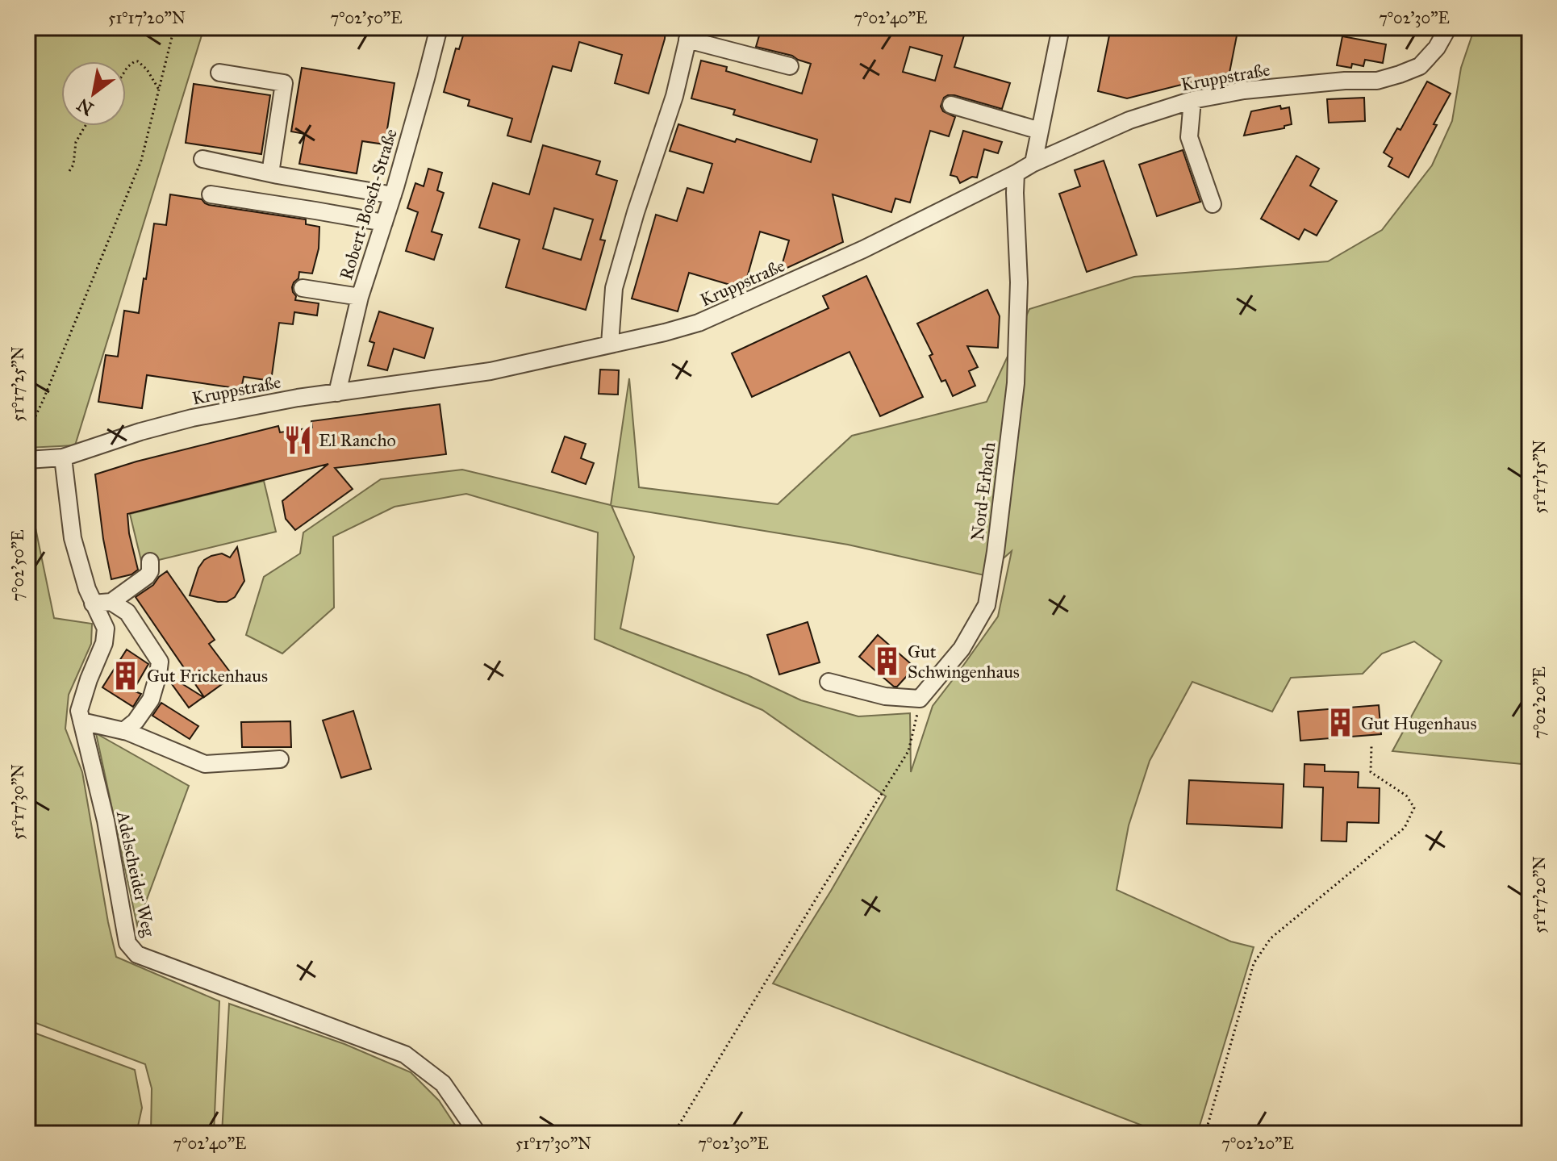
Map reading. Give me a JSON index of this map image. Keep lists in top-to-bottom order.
{
  "streets": {
    "street": [
      "Kruppstraße",
      "Robert-Bosch-Straße",
      "Nord-Erbach",
      "Adelscheider Weg"
    ]
  },
  "crossings": [
    ["Kruppstraße", "Robert-Bosch-Straße"],
    ["Kruppstraße", "Nord-Erbach"],
    ["Kruppstraße", "Adelscheider Weg"]
  ],
  "places": {
    "restaurant": ["El Rancho"],
    "building": ["Gut Schwingenhaus", "Gut Frickenhaus", "Gut Hugenhaus"]
  },
  "north": "bottom left",
  "coordinates": [
    "51°17'20\"N",
    "7°02'50\"E",
    "7°02'40\"E",
    "7°02'30\"E",
    "51°17'25\"N",
    "51°17'15\"N",
    "7°02'20\"E",
    "51°17'30\"N"
  ]
}
